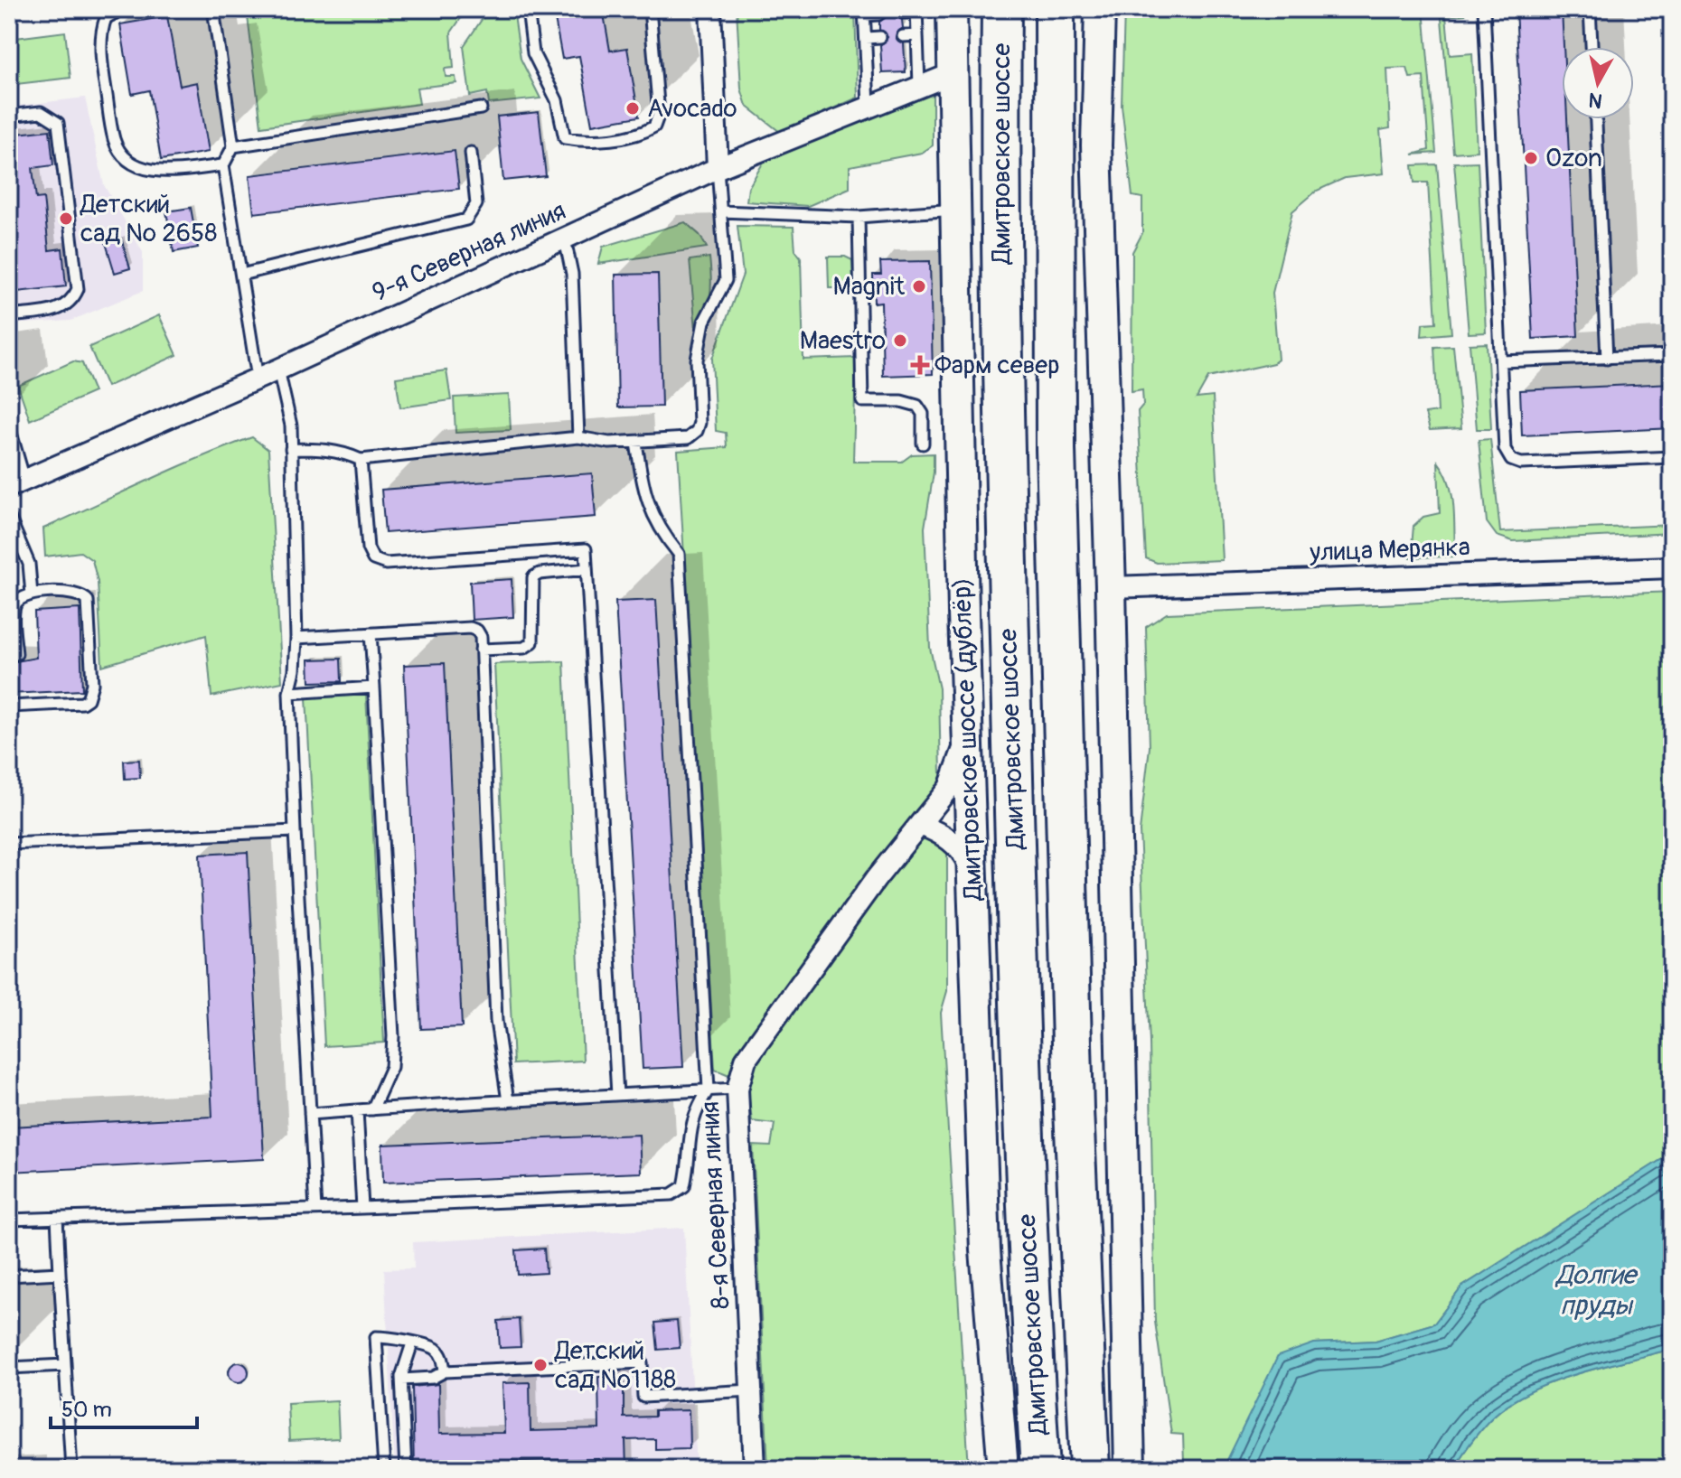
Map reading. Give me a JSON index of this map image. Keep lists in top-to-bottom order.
{
  "streets": {
    "highway": ["Дмитровское шоссе"],
    "street": [
      "9-я Северная линия",
      "улица Мерянка",
      "Дмитровское шоссе (дублёр)",
      "8-я Северная линия"
    ]
  },
  "crossings": [
    ["9-я Северная линия", "Дмитровское шоссе (дублёр)"],
    ["Дмитровское шоссе (дублёр)", "8-я Северная линия"]
  ],
  "water": ["Долгие пруды"],
  "places": {
    "other": [
      "Avocado",
      "Ozon",
      "Детский сад № 2658",
      "Magnit",
      "Maestro",
      "Детский сад №1188"
    ],
    "health": ["Фарм север"]
  },
  "scale_bar": "50 m",
  "north": "bottom"
}
